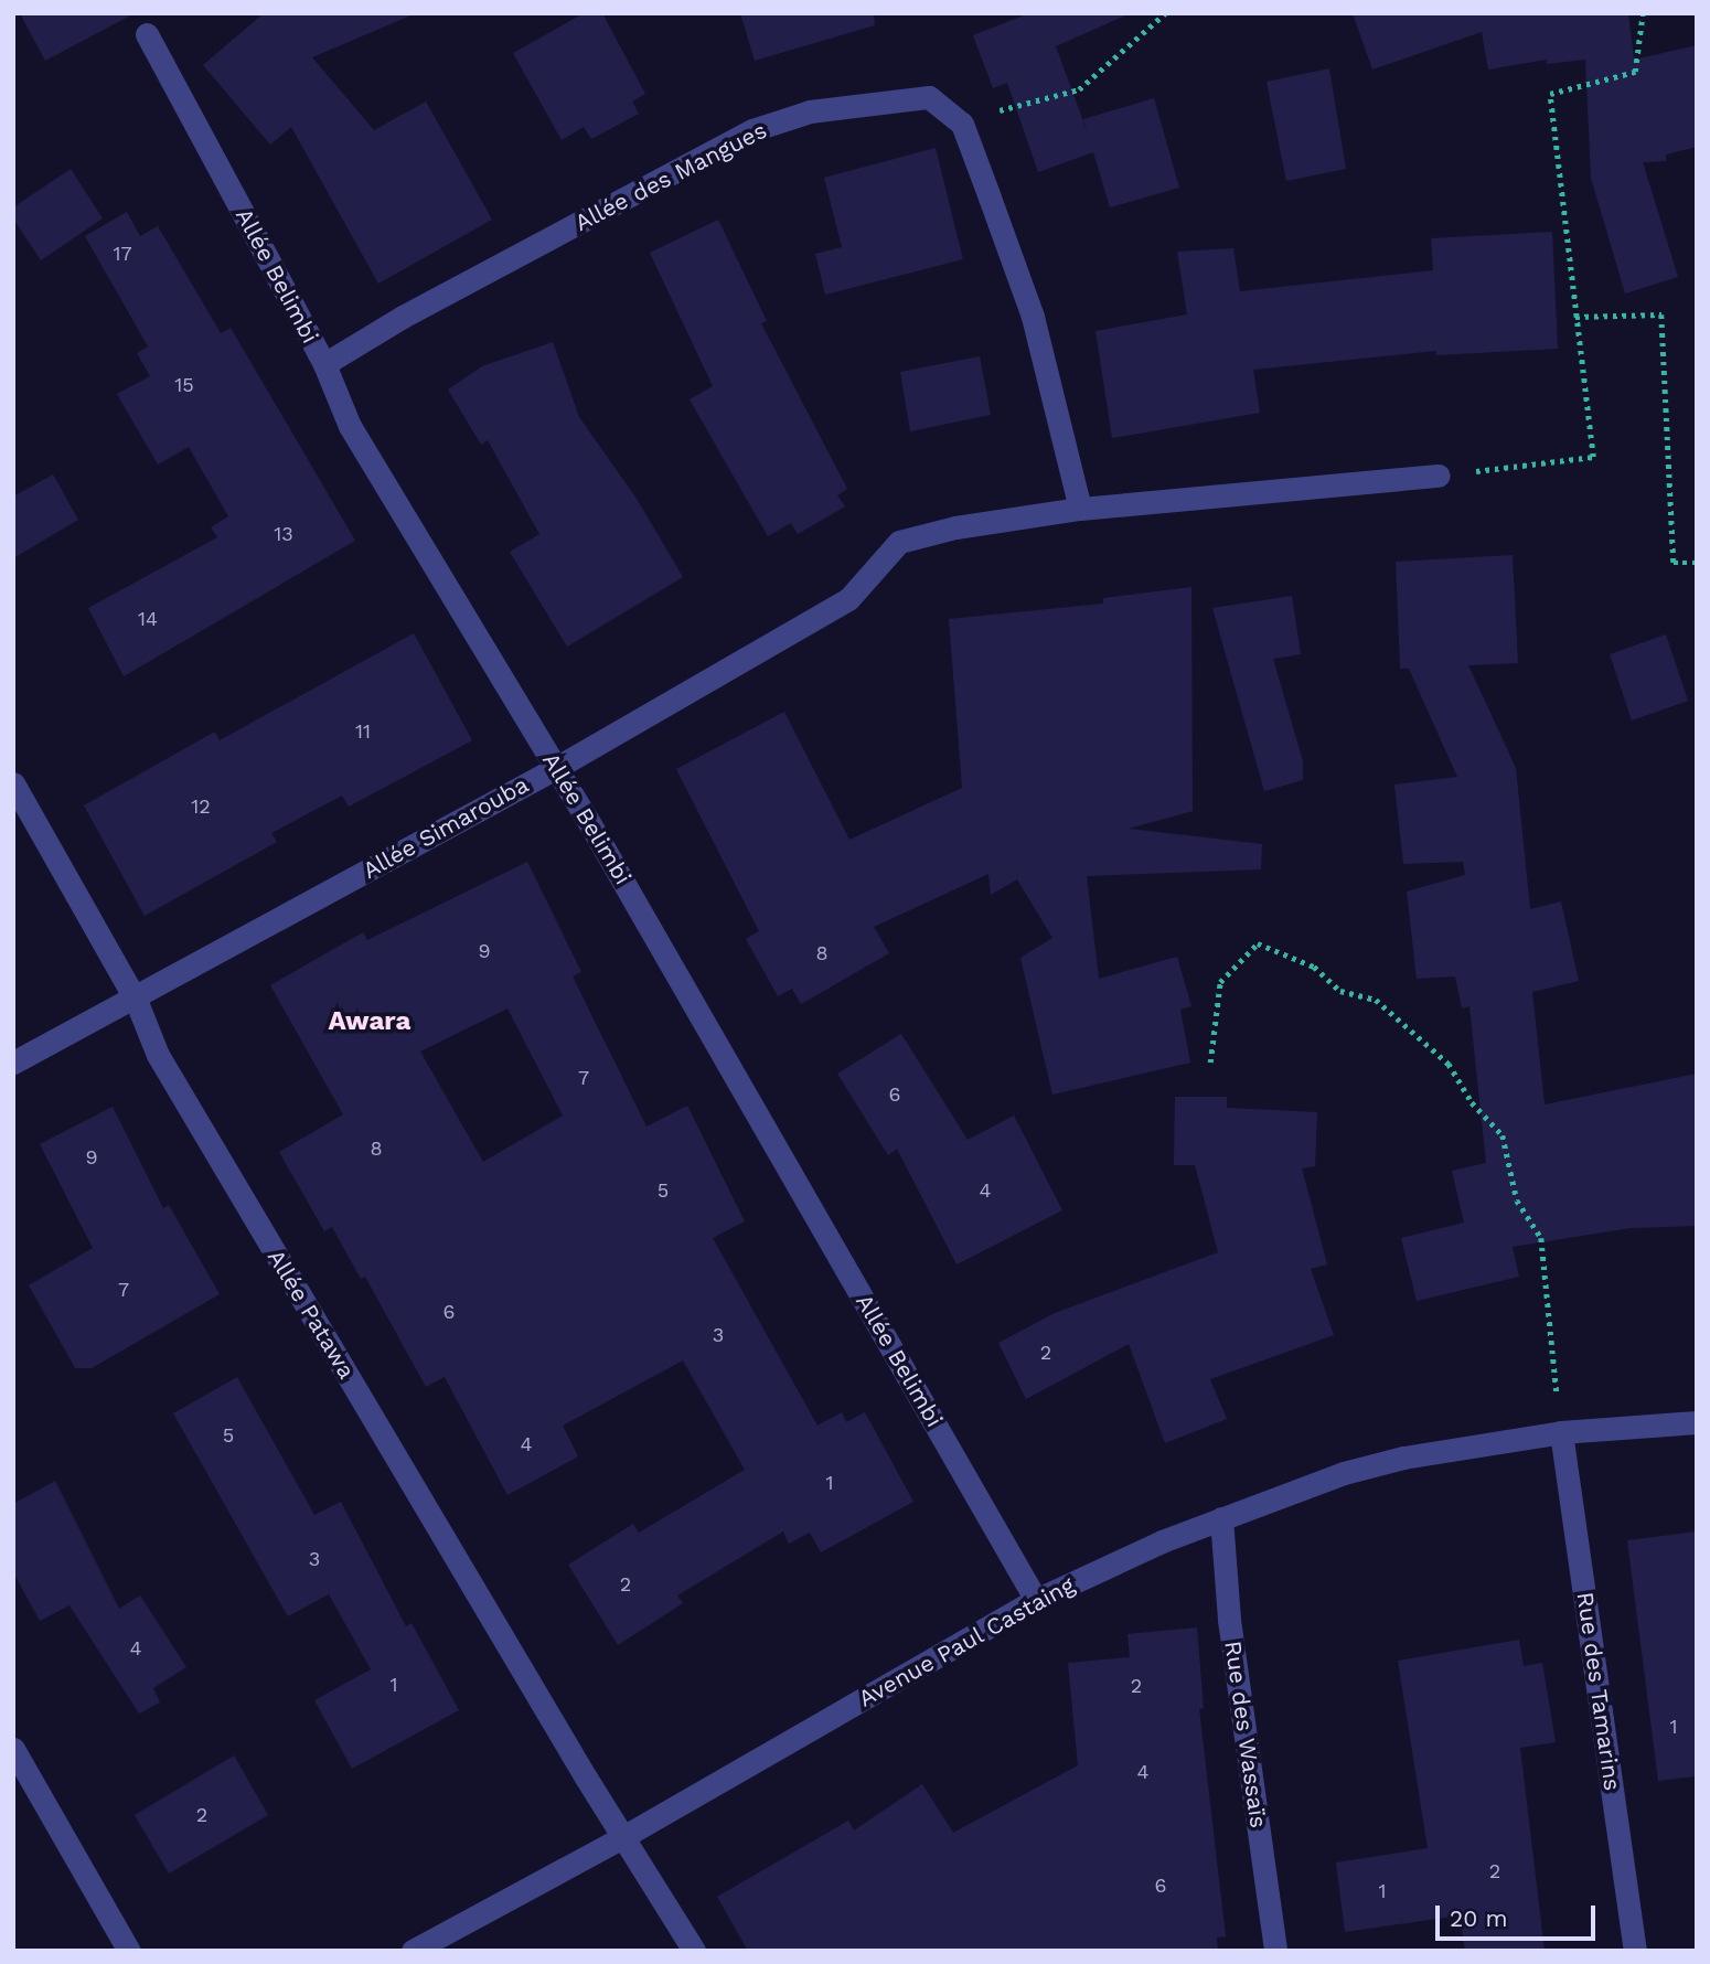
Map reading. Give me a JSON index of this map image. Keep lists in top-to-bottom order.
{
  "streets": {
    "street": [
      "Allée des Mangues",
      "Allée Belimbi",
      "Allée Simarouba",
      "Allée Patawa",
      "Avenue Paul Castaing",
      "Rue des Tamarins",
      "Rue des Wassaïs"
    ]
  },
  "crossings": [
    ["Allée des Mangues", "Allée Belimbi"],
    ["Allée Belimbi", "Allée Simarouba"],
    ["Allée Belimbi", "Avenue Paul Castaing"],
    ["Allée Simarouba", "Allée Patawa"],
    ["Allée Patawa", "Avenue Paul Castaing"],
    ["Avenue Paul Castaing", "Rue des Tamarins"],
    ["Avenue Paul Castaing", "Rue des Wassaïs"]
  ],
  "districts": ["Awara"],
  "house_numbers": [
    "17",
    "15",
    "13",
    "14",
    "11",
    "12",
    "9",
    "8",
    "7",
    "6",
    "8",
    "9",
    "5",
    "4",
    "7",
    "6",
    "3",
    "2",
    "5",
    "4",
    "1",
    "3",
    "2",
    "4",
    "1",
    "2",
    "1",
    "4",
    "2",
    "2",
    "6",
    "1"
  ],
  "scale_bar": "20 m"
}
